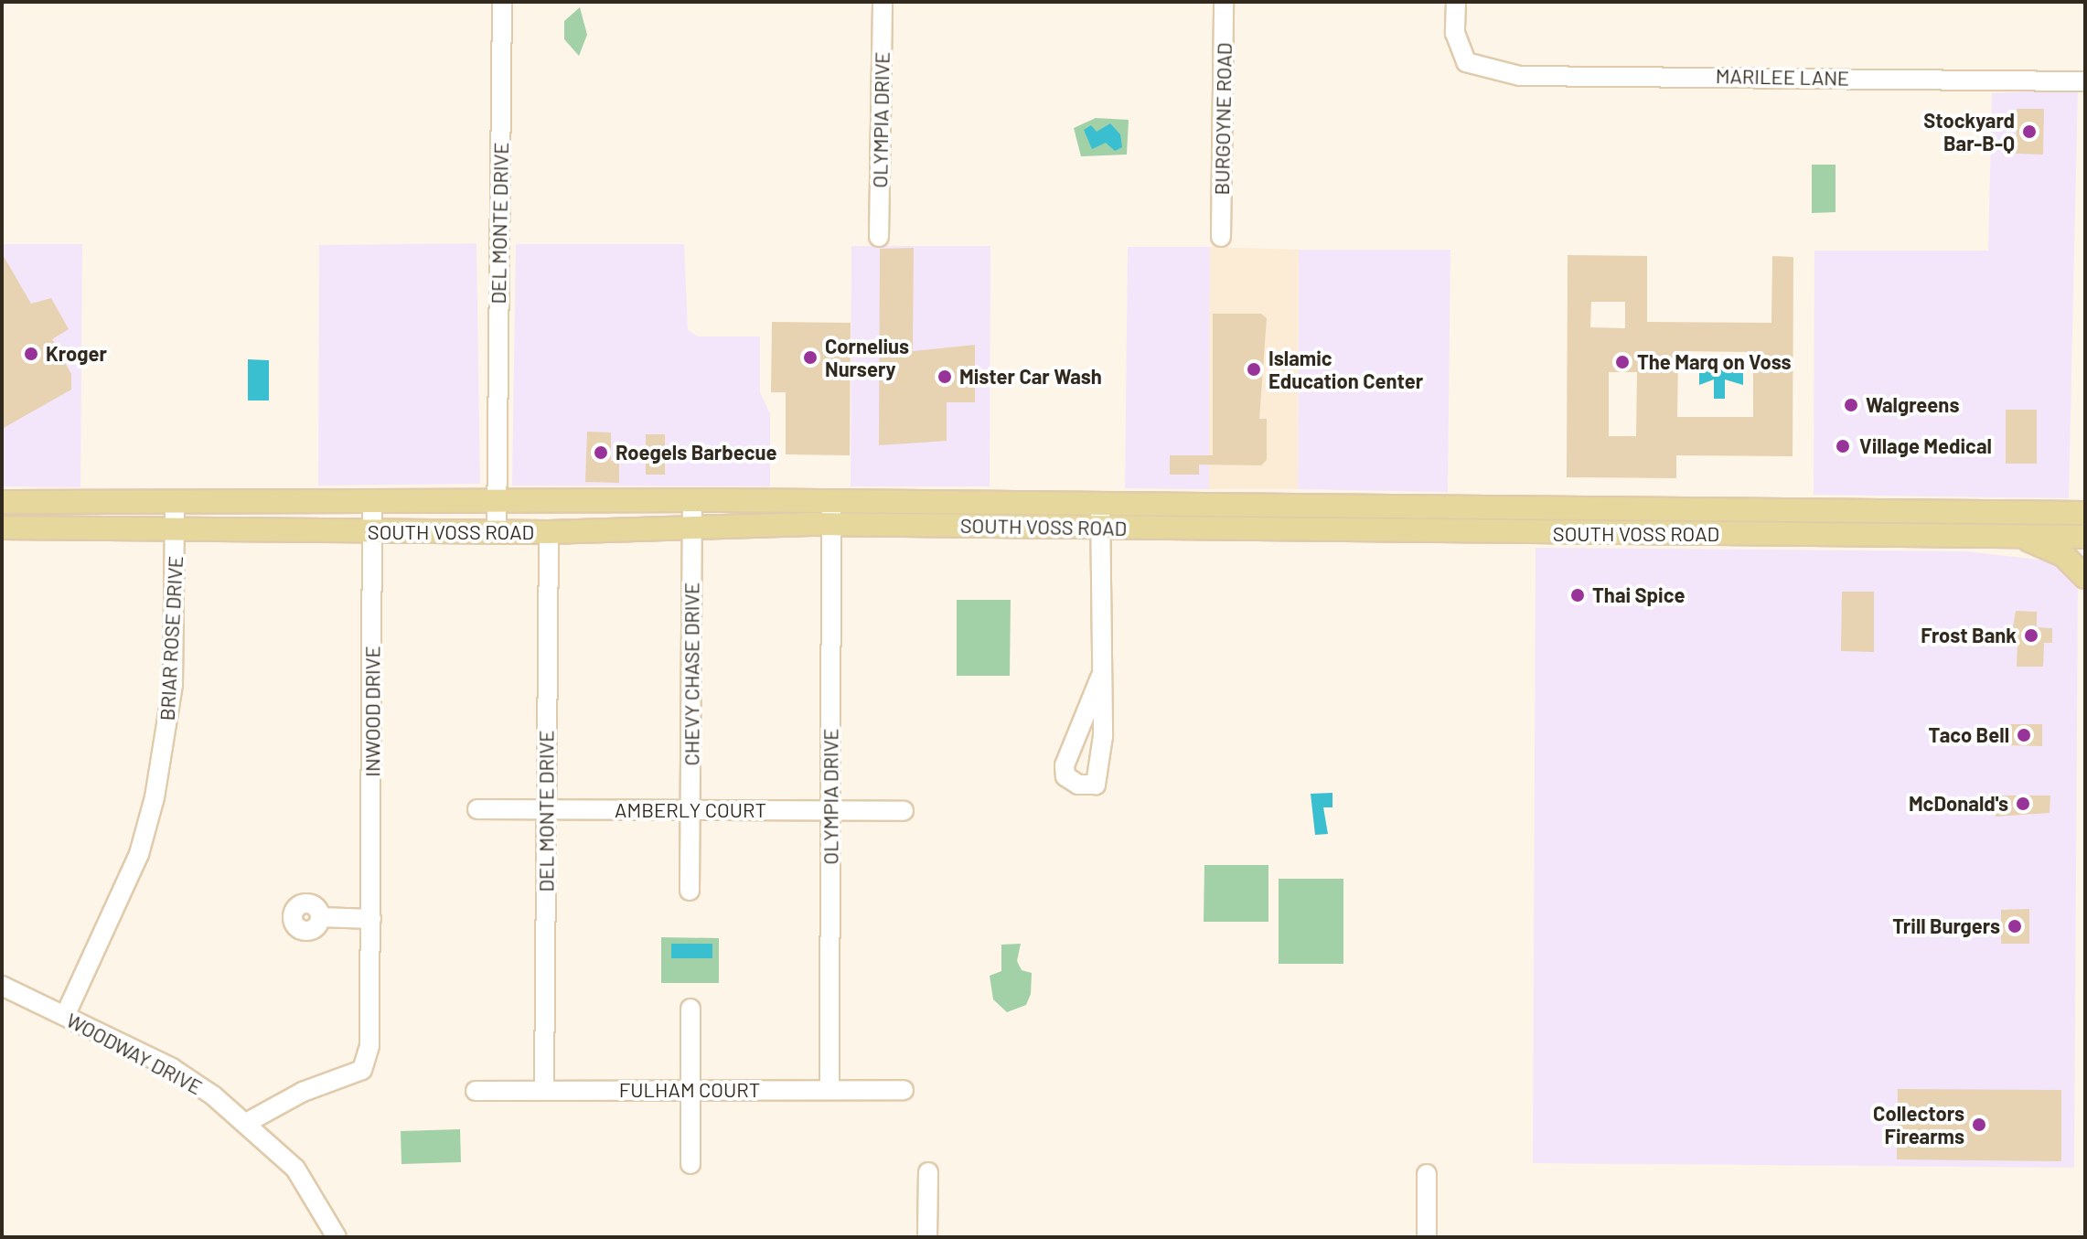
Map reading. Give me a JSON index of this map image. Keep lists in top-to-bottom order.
{
  "streets": {
    "main road": ["SOUTH VOSS ROAD"],
    "street": [
      "MARILEE LANE",
      "BURGOYNE ROAD",
      "OLYMPIA DRIVE",
      "DEL MONTE DRIVE",
      "BRIAR ROSE DRIVE",
      "CHEVY CHASE DRIVE",
      "INWOOD DRIVE",
      "AMBERLY COURT",
      "WOODWAY DRIVE",
      "FULHAM COURT"
    ]
  },
  "crossings": [
    ["OLYMPIA DRIVE", "SOUTH VOSS ROAD"],
    ["OLYMPIA DRIVE", "AMBERLY COURT"],
    ["OLYMPIA DRIVE", "FULHAM COURT"],
    ["DEL MONTE DRIVE", "SOUTH VOSS ROAD"],
    ["DEL MONTE DRIVE", "AMBERLY COURT"],
    ["DEL MONTE DRIVE", "FULHAM COURT"],
    ["SOUTH VOSS ROAD", "BRIAR ROSE DRIVE"],
    ["SOUTH VOSS ROAD", "CHEVY CHASE DRIVE"],
    ["SOUTH VOSS ROAD", "INWOOD DRIVE"],
    ["BRIAR ROSE DRIVE", "WOODWAY DRIVE"],
    ["CHEVY CHASE DRIVE", "AMBERLY COURT"],
    ["INWOOD DRIVE", "WOODWAY DRIVE"]
  ],
  "places": [
    "Stockyard Bar-B-Q",
    "Kroger",
    "Cornelius Nursery",
    "The Marq on Voss",
    "Islamic Education Center",
    "Mister Car Wash",
    "Walgreens",
    "Village Medical",
    "Roegels Barbecue",
    "Thai Spice",
    "Frost Bank",
    "Taco Bell",
    "McDonald's",
    "Trill Burgers",
    "Collectors Firearms"
  ]
}
